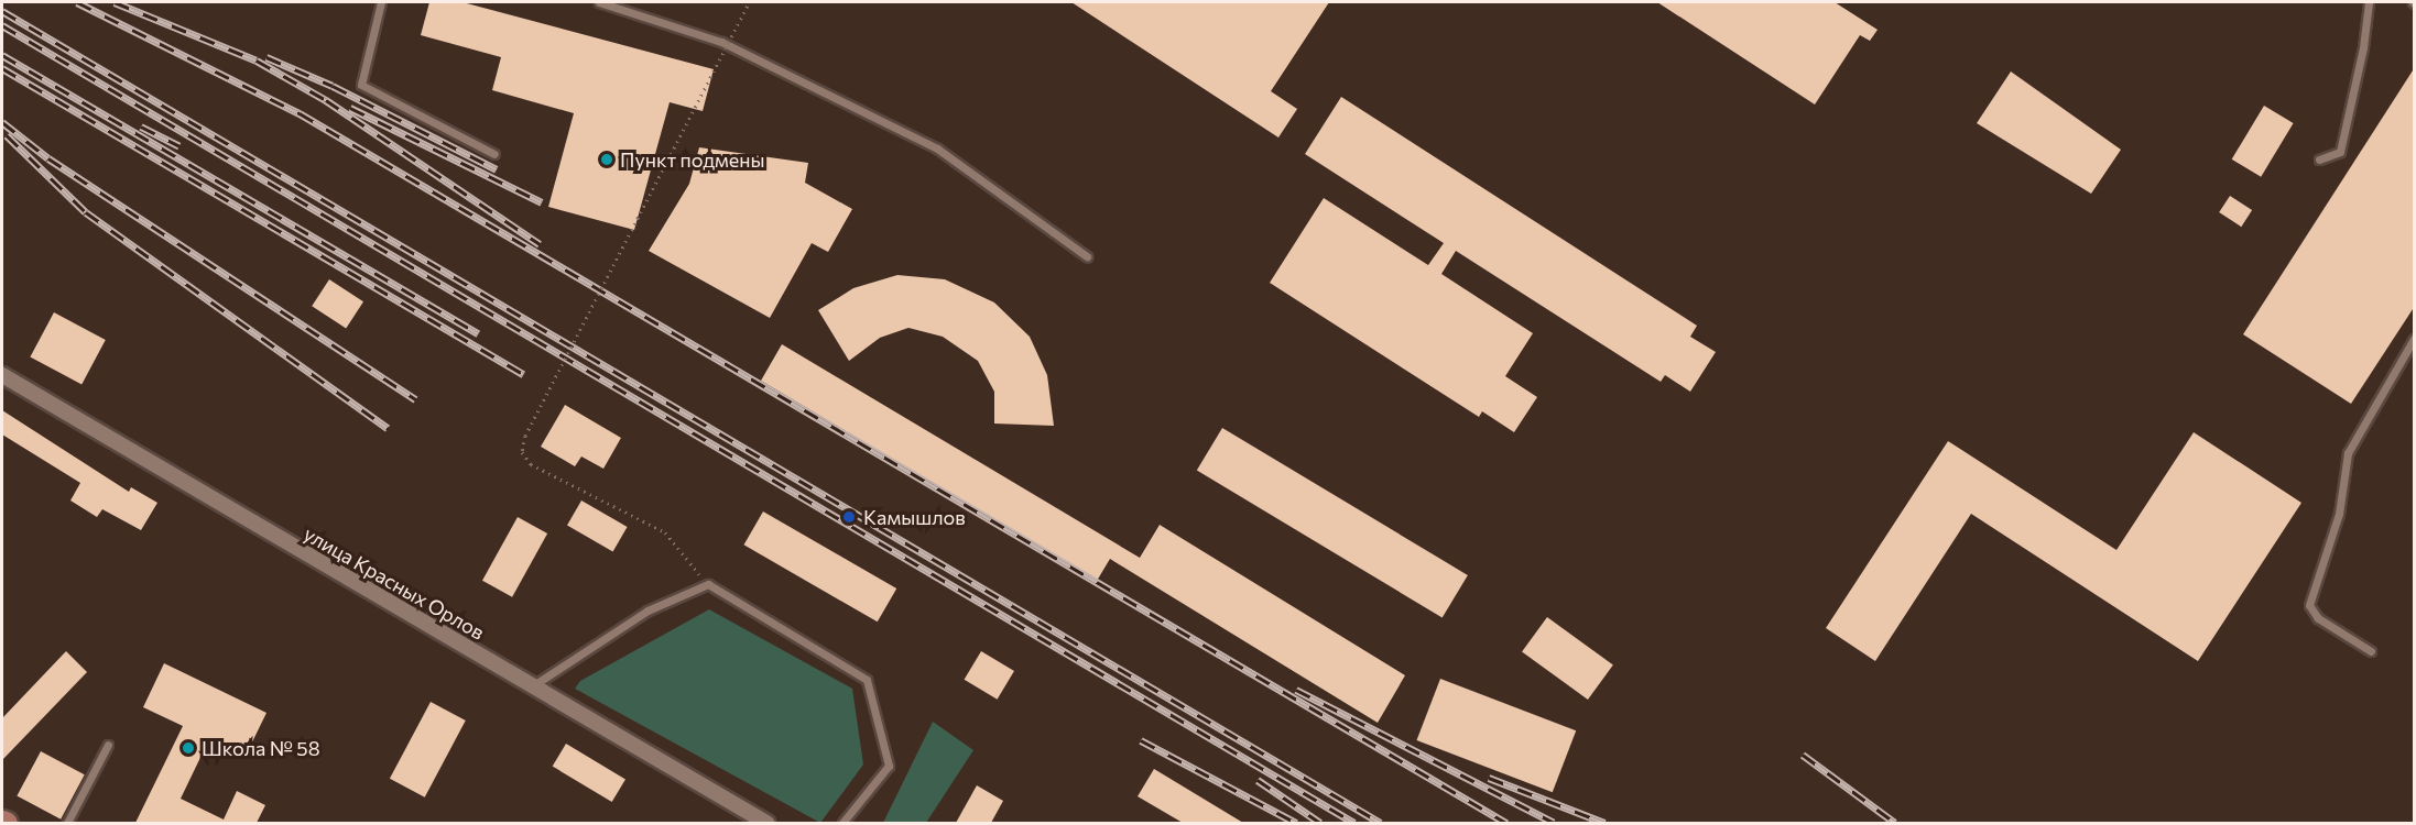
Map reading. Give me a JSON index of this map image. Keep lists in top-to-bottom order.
{
  "streets": {
    "street": ["улица Красных Орлов"]
  },
  "places": ["Пункт подмены", "Камышлов", "Школа № 58"]
}
